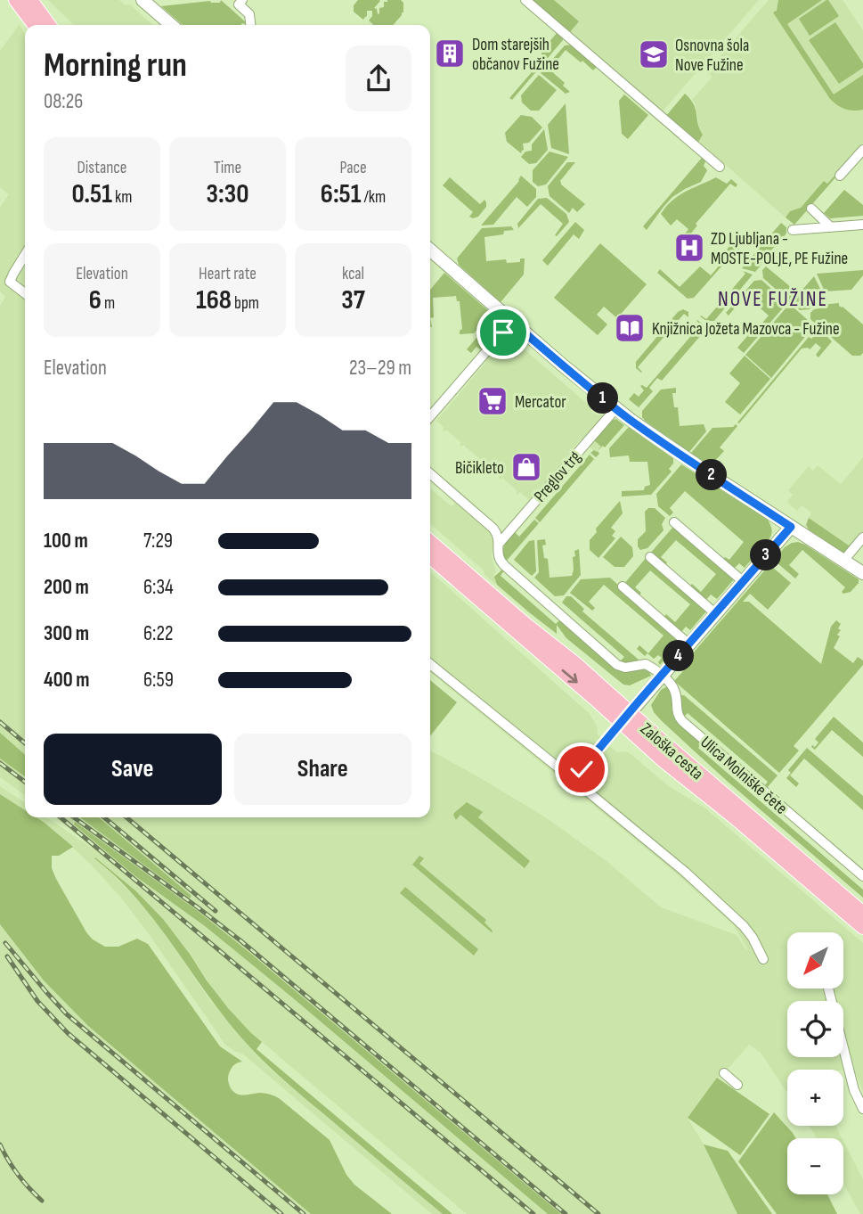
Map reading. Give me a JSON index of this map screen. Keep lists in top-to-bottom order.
{
  "streets": {
    "main road": ["Zaloška cesta"],
    "street": ["Preglov trg", "Ulica Molniške čete"]
  },
  "districts": ["NOVE FUŽINE"],
  "places": {
    "building": ["Dom starejših občanov Fužine"],
    "school or university": ["Osnovna šola Nove Fužine"],
    "hospital": ["ZD Ljubljana - MOSTE-POLJE, PE Fužine"],
    "library": ["Knjižnica Jožeta Mazovca - Fužine"],
    "supermarket": ["Mercator"],
    "shop": ["Bičikleto"]
  },
  "north": "bottom left",
  "page": {
    "heading": ["Morning run", "08:26"],
    "stats": [
      ["Distance", "0.51 km"],
      ["Time", "3:30"],
      ["Pace", "6:51 /km"],
      ["Elevation", "6 m"],
      ["Heart rate", "168 bpm"],
      ["kcal", "37"]
    ],
    "chart": ["Elevation", "23–29 m"],
    "pins": [
      "1",
      "2",
      "3",
      "4"
    ],
    "list": [
      {
        "name": "100 m",
        "note": "7:29"
      },
      {
        "name": "200 m",
        "note": "6:34"
      },
      {
        "name": "300 m",
        "note": "6:22"
      },
      {
        "name": "400 m",
        "note": "6:59"
      }
    ],
    "buttons": ["Save", "Share"],
    "map_buttons": ["+", "−"]
  }
}
